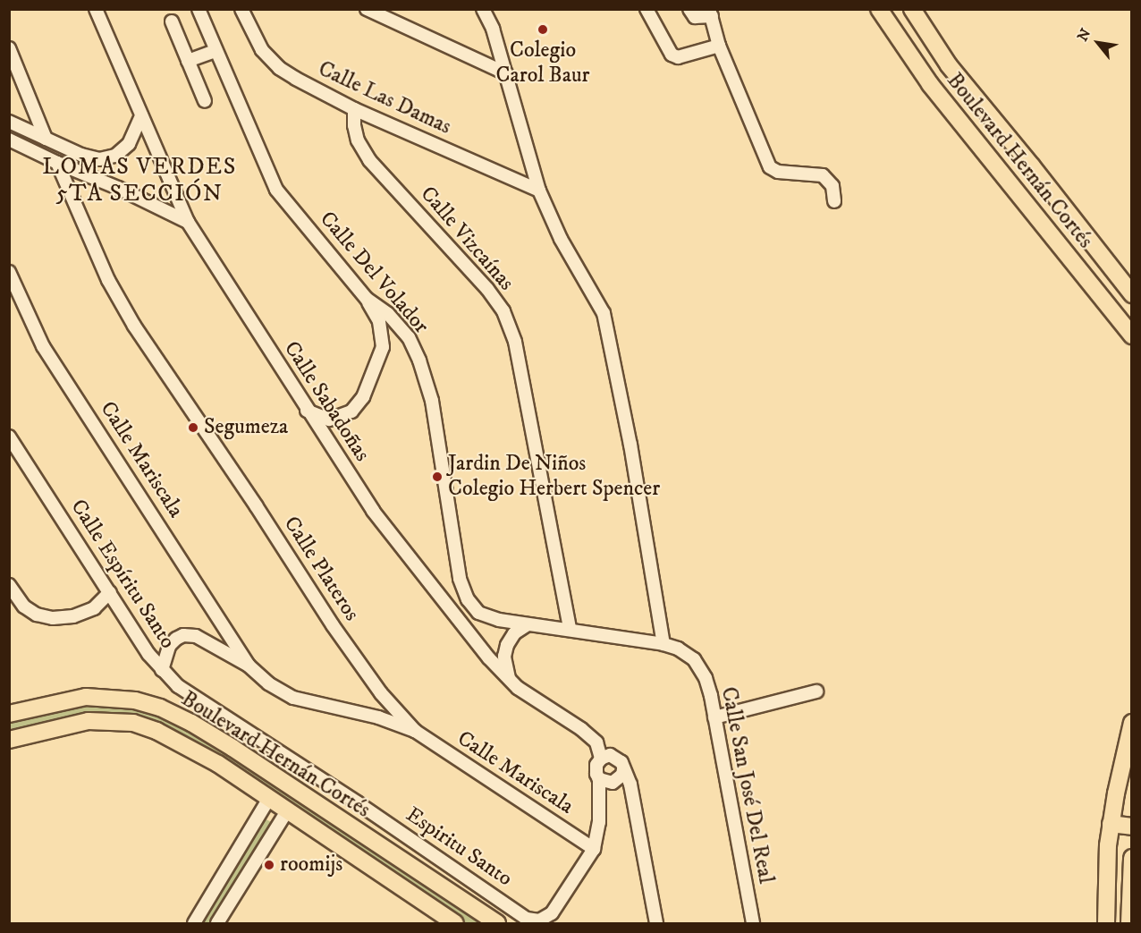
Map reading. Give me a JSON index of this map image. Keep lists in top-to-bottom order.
{
  "streets": {
    "main road": ["Boulevard Hernán Cortés"],
    "street": [
      "Calle Las Damas",
      "Calle Vizcaínas",
      "Calle Del Volador",
      "Calle Sabadoñas",
      "Calle Mariscala",
      "Calle Plateros",
      "Calle Espíritu Santo",
      "Calle San José Del Real",
      "Espiritu Santo"
    ]
  },
  "crossings": [
    ["Calle Las Damas", "Calle Vizcaínas"],
    ["Calle Vizcaínas", "Calle Del Volador"],
    ["Calle Vizcaínas", "Calle San José Del Real"],
    ["Calle Del Volador", "Calle San José Del Real"],
    ["Calle Mariscala", "Calle Plateros"],
    ["Calle Mariscala", "Espiritu Santo"],
    ["Calle Espíritu Santo", "Espiritu Santo"]
  ],
  "districts": ["LOMAS VERDES 5TA SECCIÓN"],
  "places": [
    "Colegio Carol Baur",
    "Segumeza",
    "Jardin De Niños Colegio Herbert Spencer",
    "roomijs"
  ],
  "north": "top left"
}
